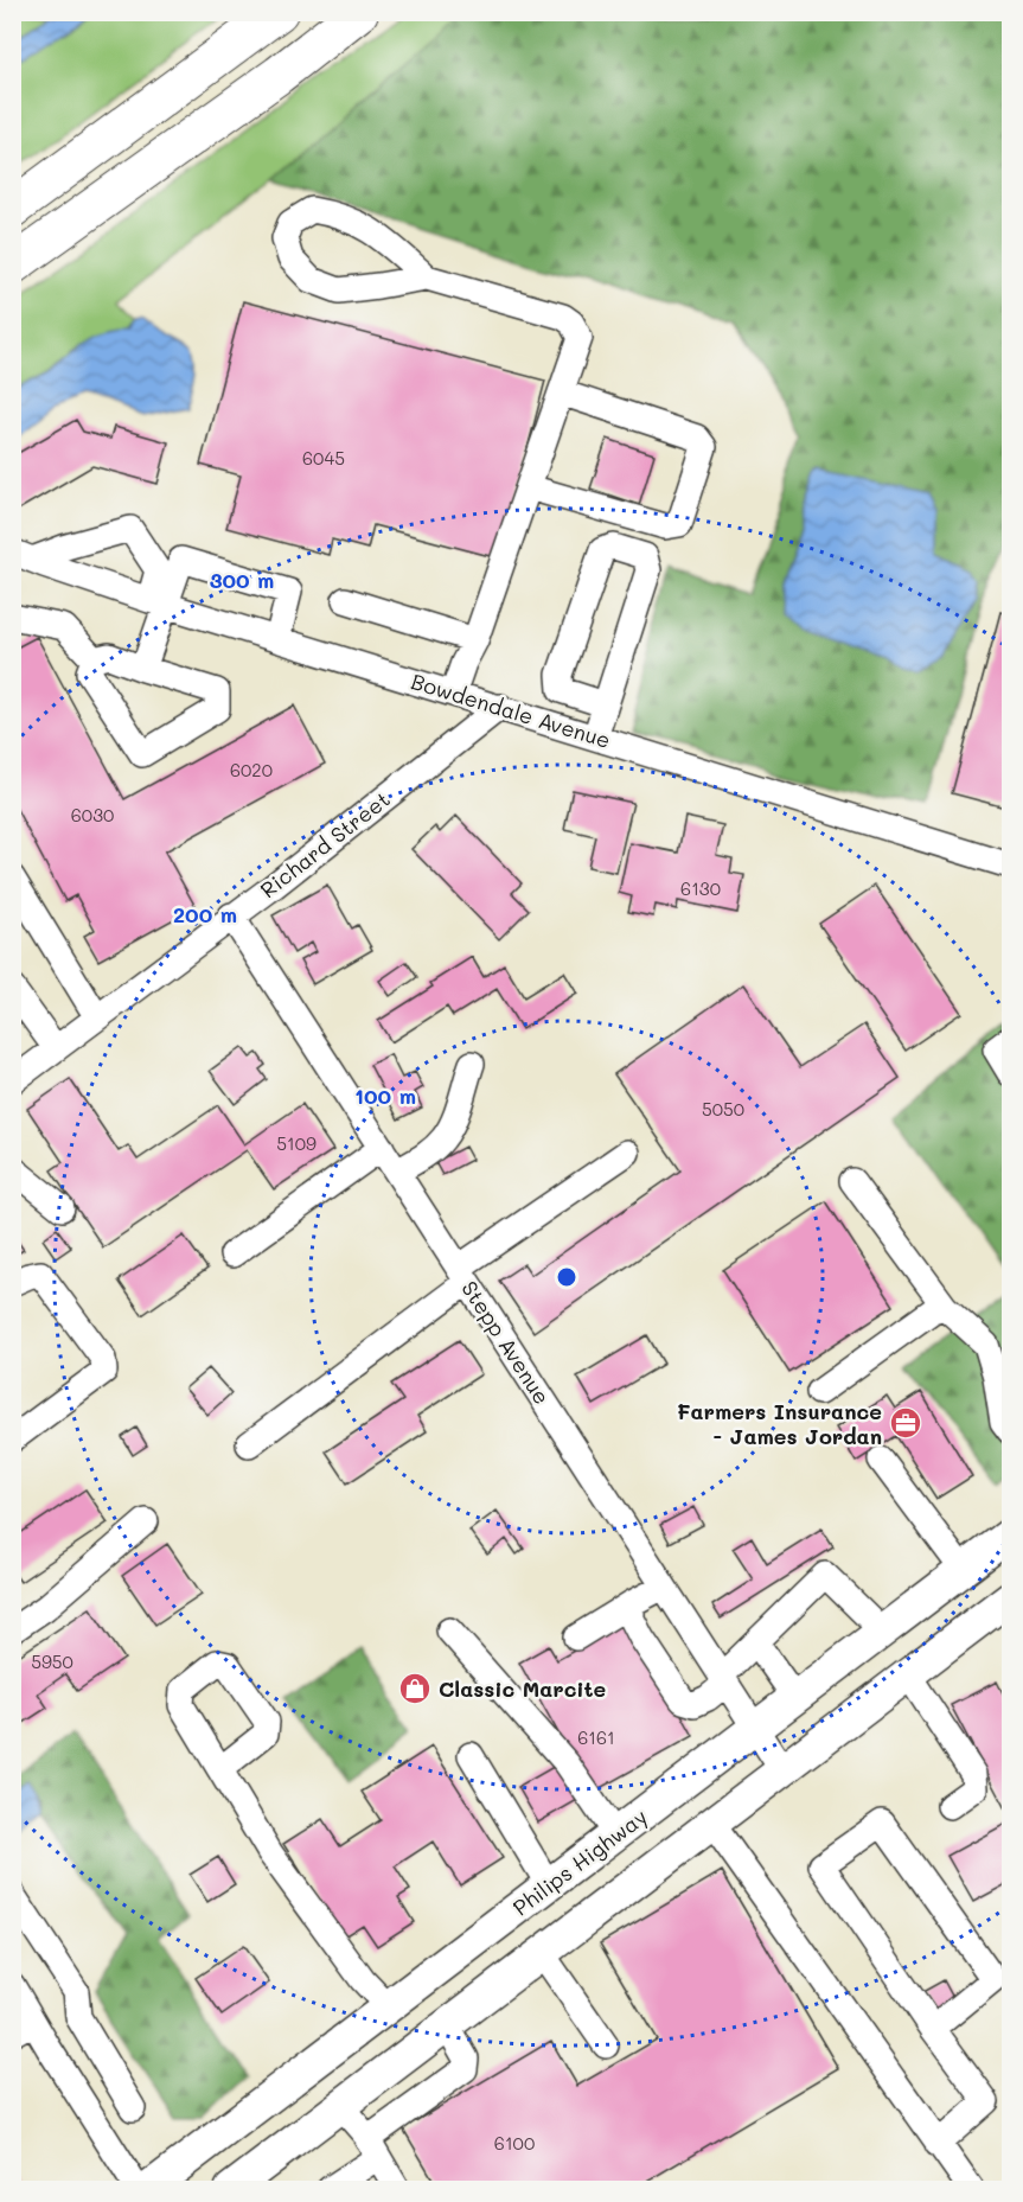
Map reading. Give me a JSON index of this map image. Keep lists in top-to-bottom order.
{
  "streets": {
    "main road": ["Philips Highway"],
    "street": ["Bowdendale Avenue", "Richard Street", "Stepp Avenue"]
  },
  "crossings": [
    ["Bowdendale Avenue", "Richard Street"],
    ["Richard Street", "Stepp Avenue"],
    ["Stepp Avenue", "Philips Highway"]
  ],
  "places": {
    "office": ["Farmers Insurance - James Jordan"],
    "shop": ["Classic Marcite"]
  },
  "house_numbers": [
    "6045",
    "6020",
    "6030",
    "6130",
    "5050",
    "5109",
    "5950",
    "6161",
    "6100"
  ],
  "rings": ["300 m", "200 m", "100 m"]
}
